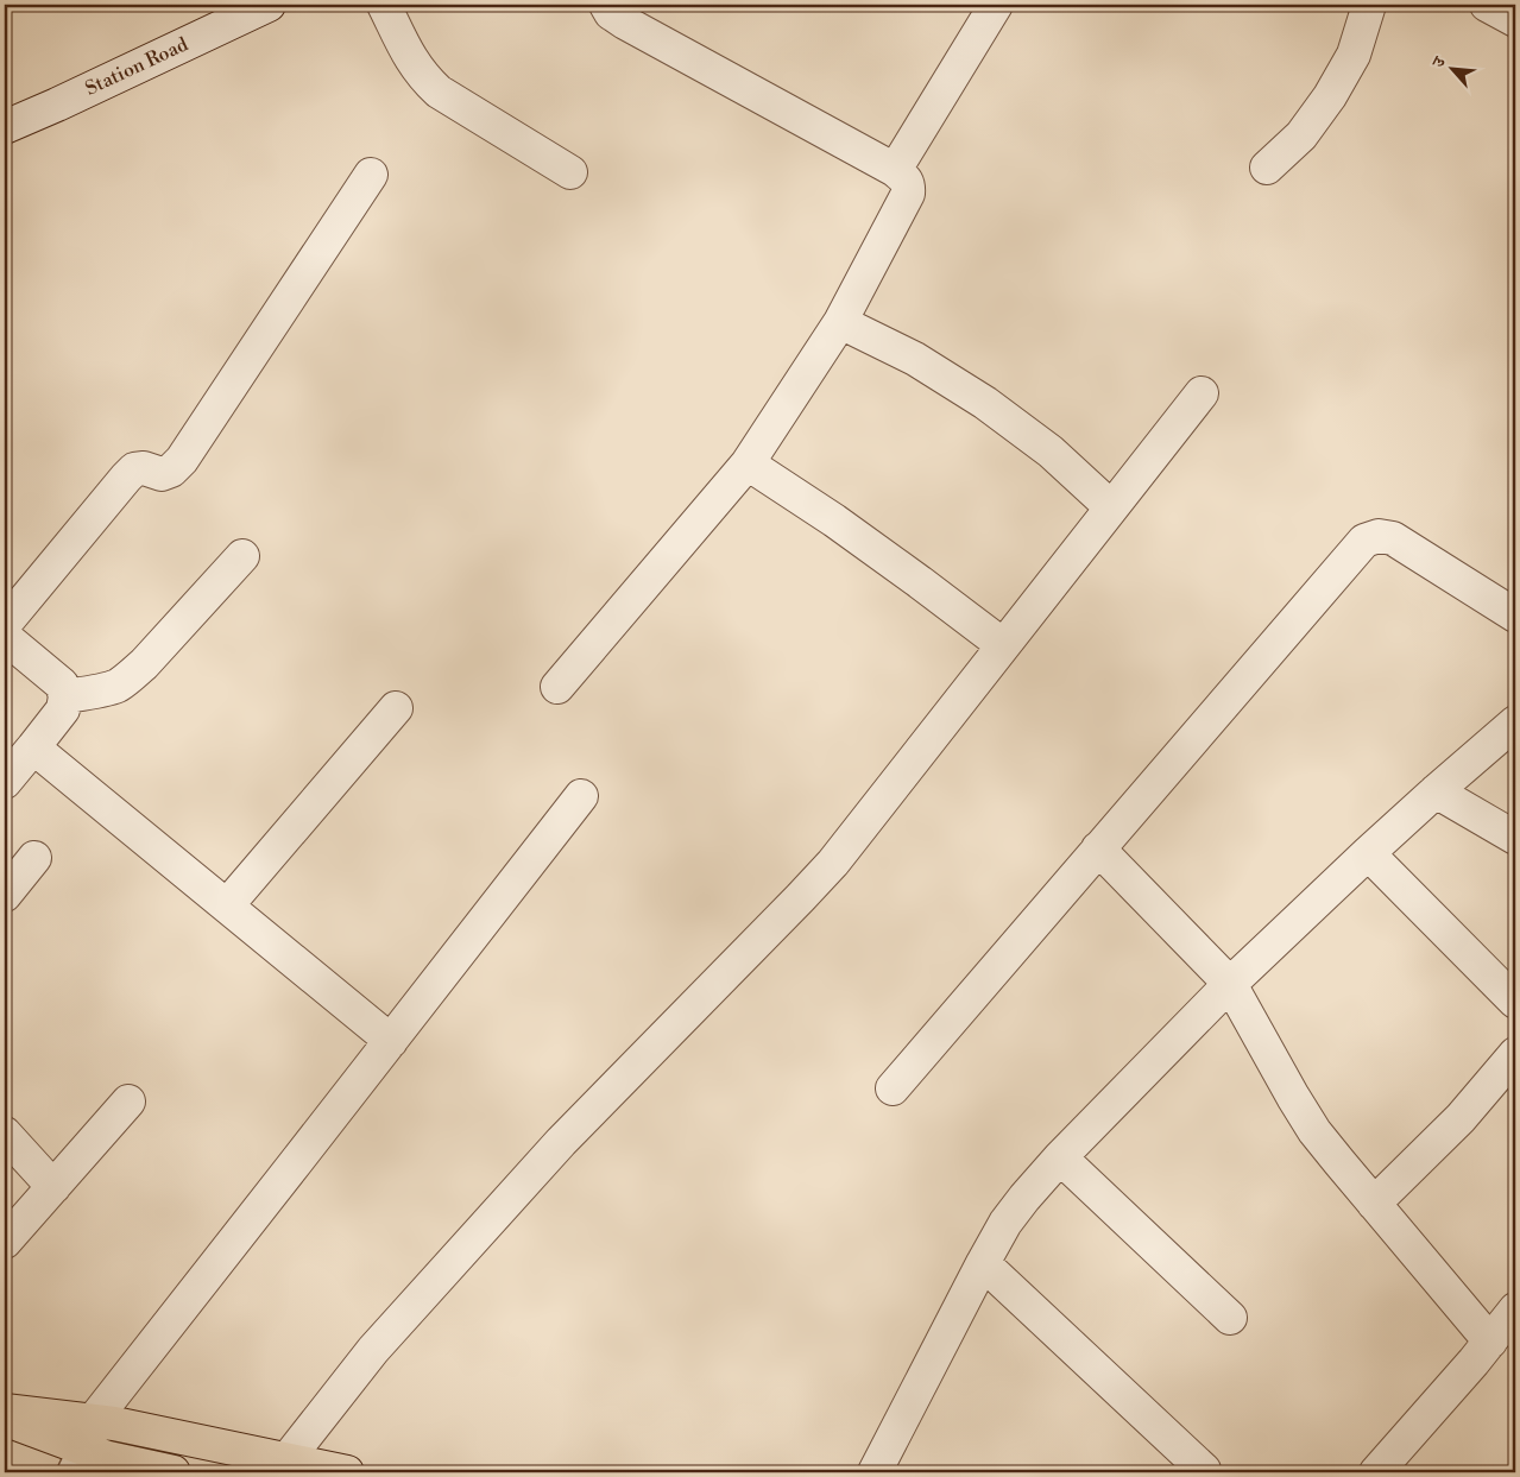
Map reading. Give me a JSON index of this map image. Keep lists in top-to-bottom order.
{
  "streets": {
    "street": ["Station Road"]
  },
  "north": "top left"
}
